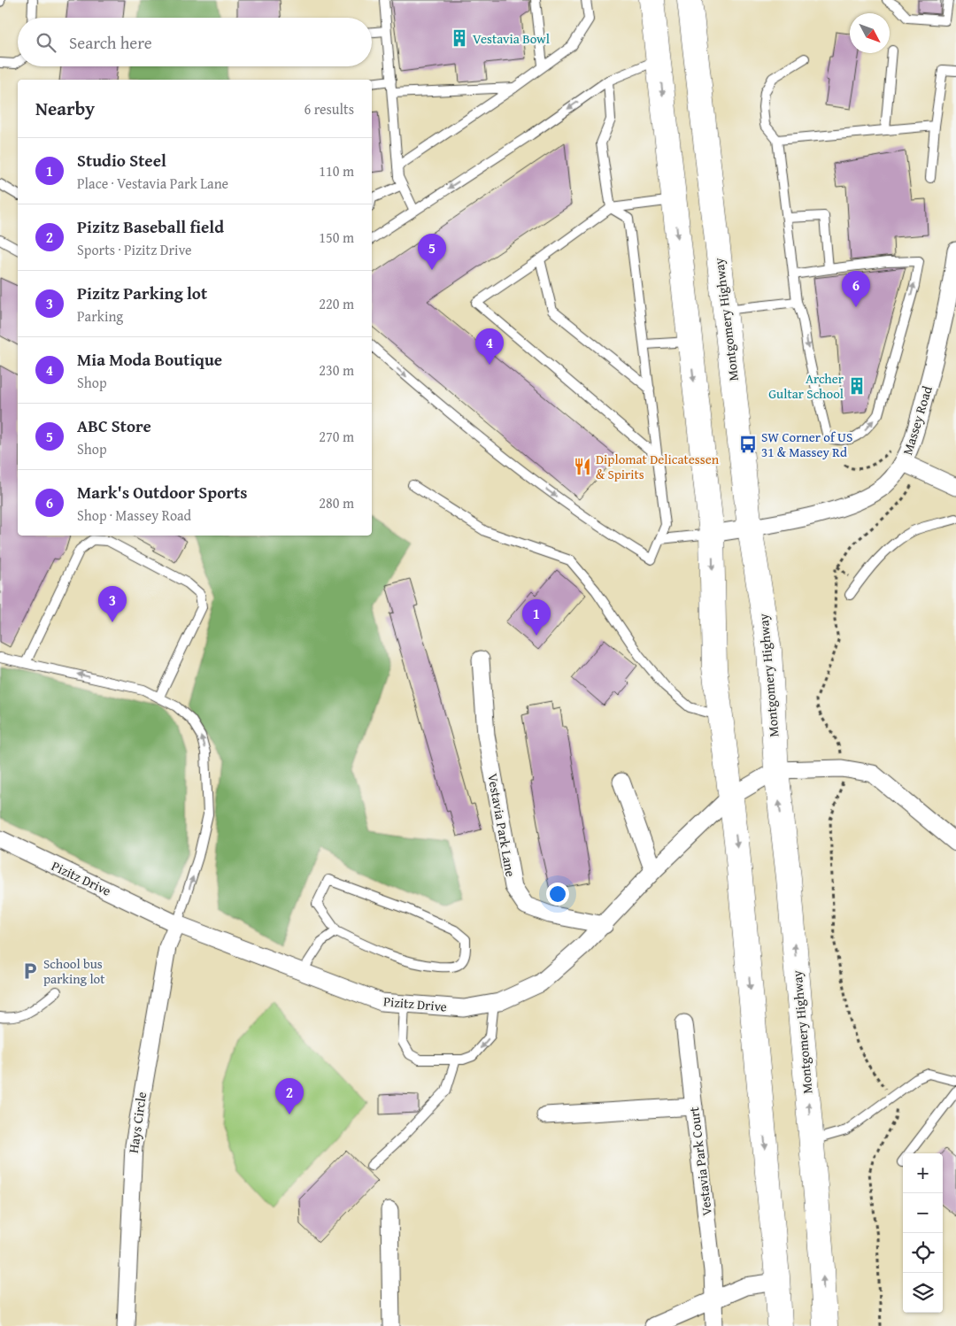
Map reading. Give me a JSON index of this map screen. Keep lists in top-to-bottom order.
{
  "streets": {
    "main road": ["Montgomery Highway"],
    "street": [
      "Massey Road",
      "Vestavia Park Lane",
      "Pizitz Drive",
      "Hays Circle",
      "Vestavia Park Court"
    ]
  },
  "crossings": [
    ["Montgomery Highway", "Massey Road"],
    ["Montgomery Highway", "Pizitz Drive"],
    ["Vestavia Park Lane", "Pizitz Drive"],
    ["Pizitz Drive", "Hays Circle"]
  ],
  "places": {
    "building": ["Vestavia Bowl", "Archer Gultar School"],
    "bus stop": ["SW Corner of US 31 & Massey Rd"],
    "restaurant": ["Diplomat Delicatessen & Spirits"],
    "parking": ["School bus parking lot"]
  },
  "north": "bottom right",
  "page": {
    "search": "Search here",
    "heading": ["Nearby", "6 results"],
    "list": [
      {
        "mark": "1",
        "name": "Studio Steel",
        "note": "Place · Vestavia Park Lane",
        "value": "110 m"
      },
      {
        "mark": "2",
        "name": "Pizitz Baseball field",
        "note": "Sports · Pizitz Drive",
        "value": "150 m"
      },
      {
        "mark": "3",
        "name": "Pizitz Parking lot",
        "note": "Parking",
        "value": "220 m"
      },
      {
        "mark": "4",
        "name": "Mia Moda Boutique",
        "note": "Shop",
        "value": "230 m"
      },
      {
        "mark": "5",
        "name": "ABC Store",
        "note": "Shop",
        "value": "270 m"
      },
      {
        "mark": "6",
        "name": "Mark's Outdoor Sports",
        "note": "Shop · Massey Road",
        "value": "280 m"
      }
    ],
    "pins": [
      "5",
      "6",
      "4",
      "3",
      "1",
      "2"
    ],
    "map_buttons": ["+", "−"]
  }
}
